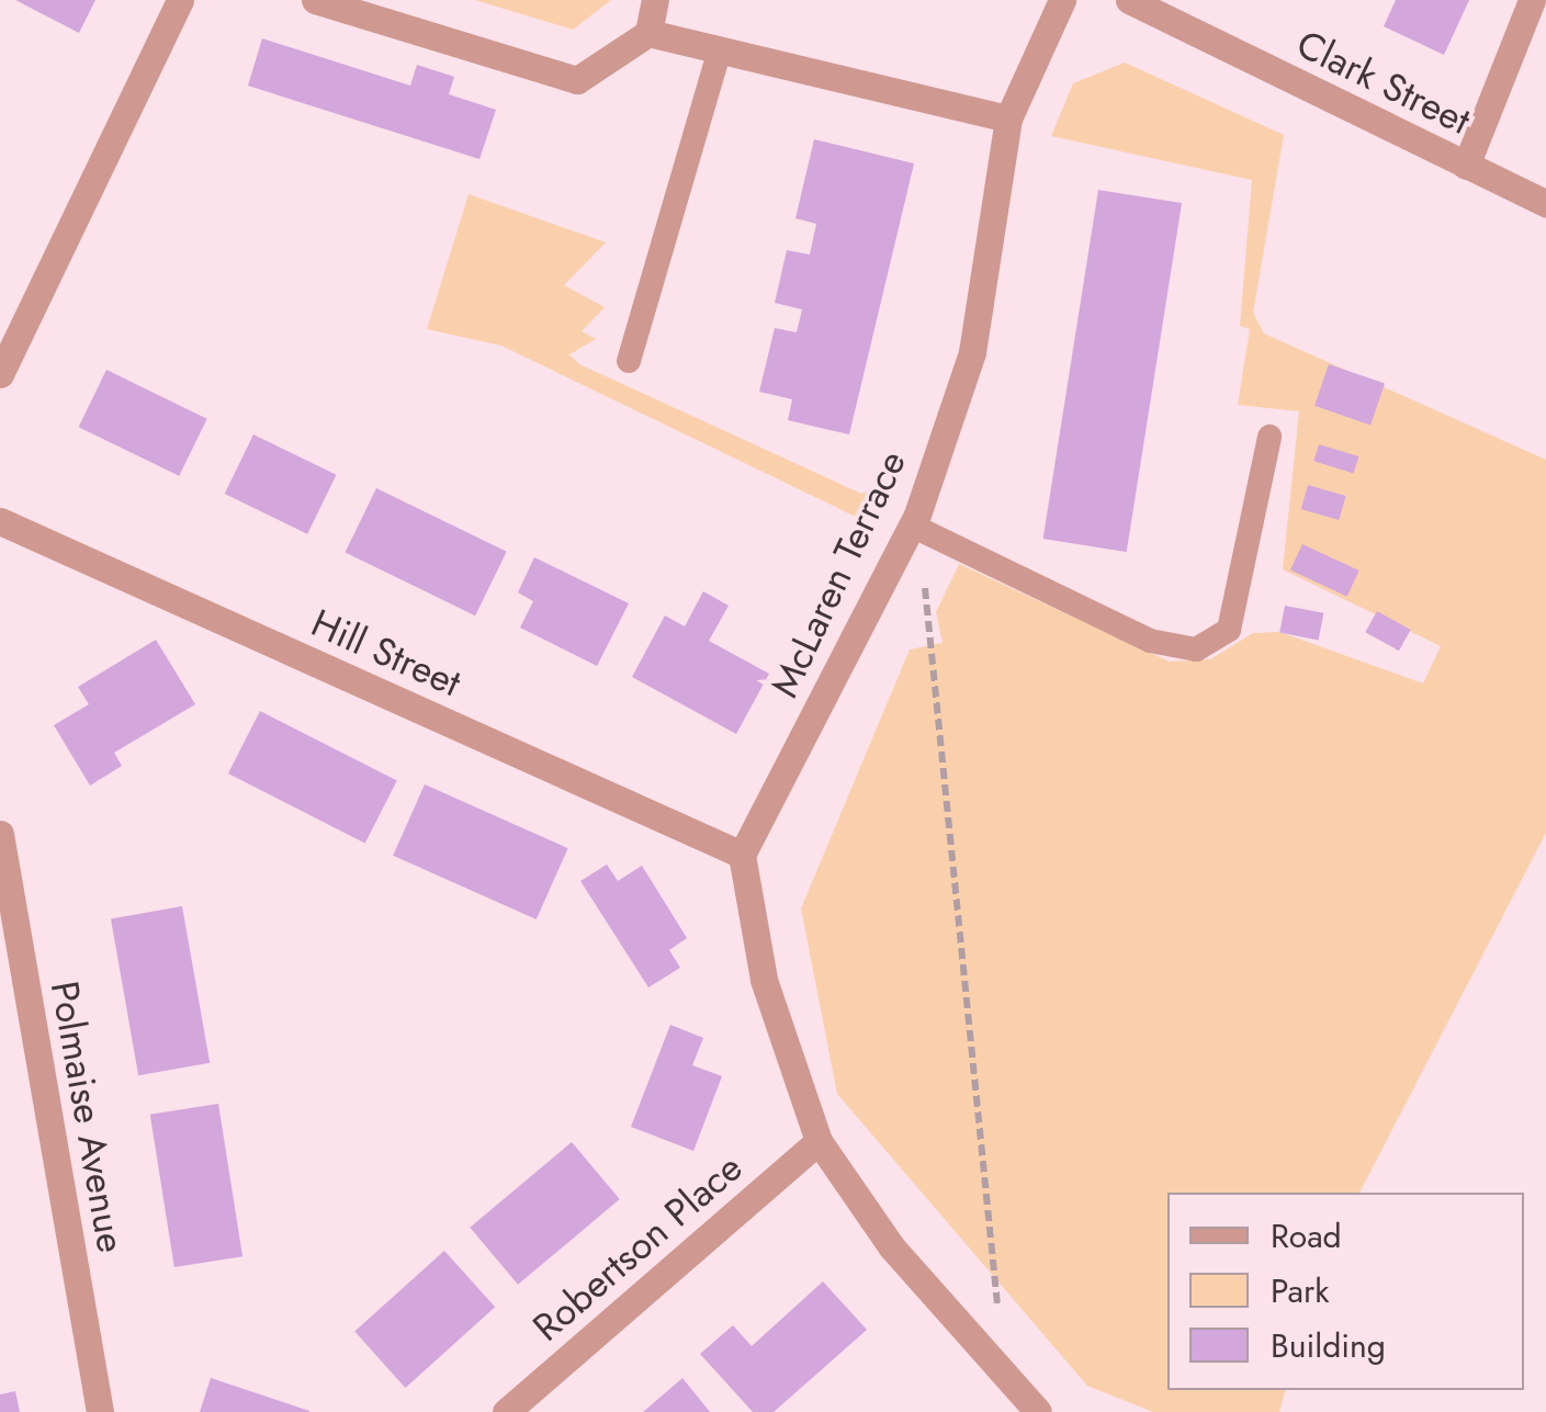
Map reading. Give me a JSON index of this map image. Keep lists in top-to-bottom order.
{
  "streets": {
    "street": [
      "Clark Street",
      "McLaren Terrace",
      "Hill Street",
      "Polmaise Avenue",
      "Robertson Place"
    ]
  },
  "crossings": [
    ["McLaren Terrace", "Hill Street"]
  ],
  "legend": ["Road", "Park", "Building"]
}
